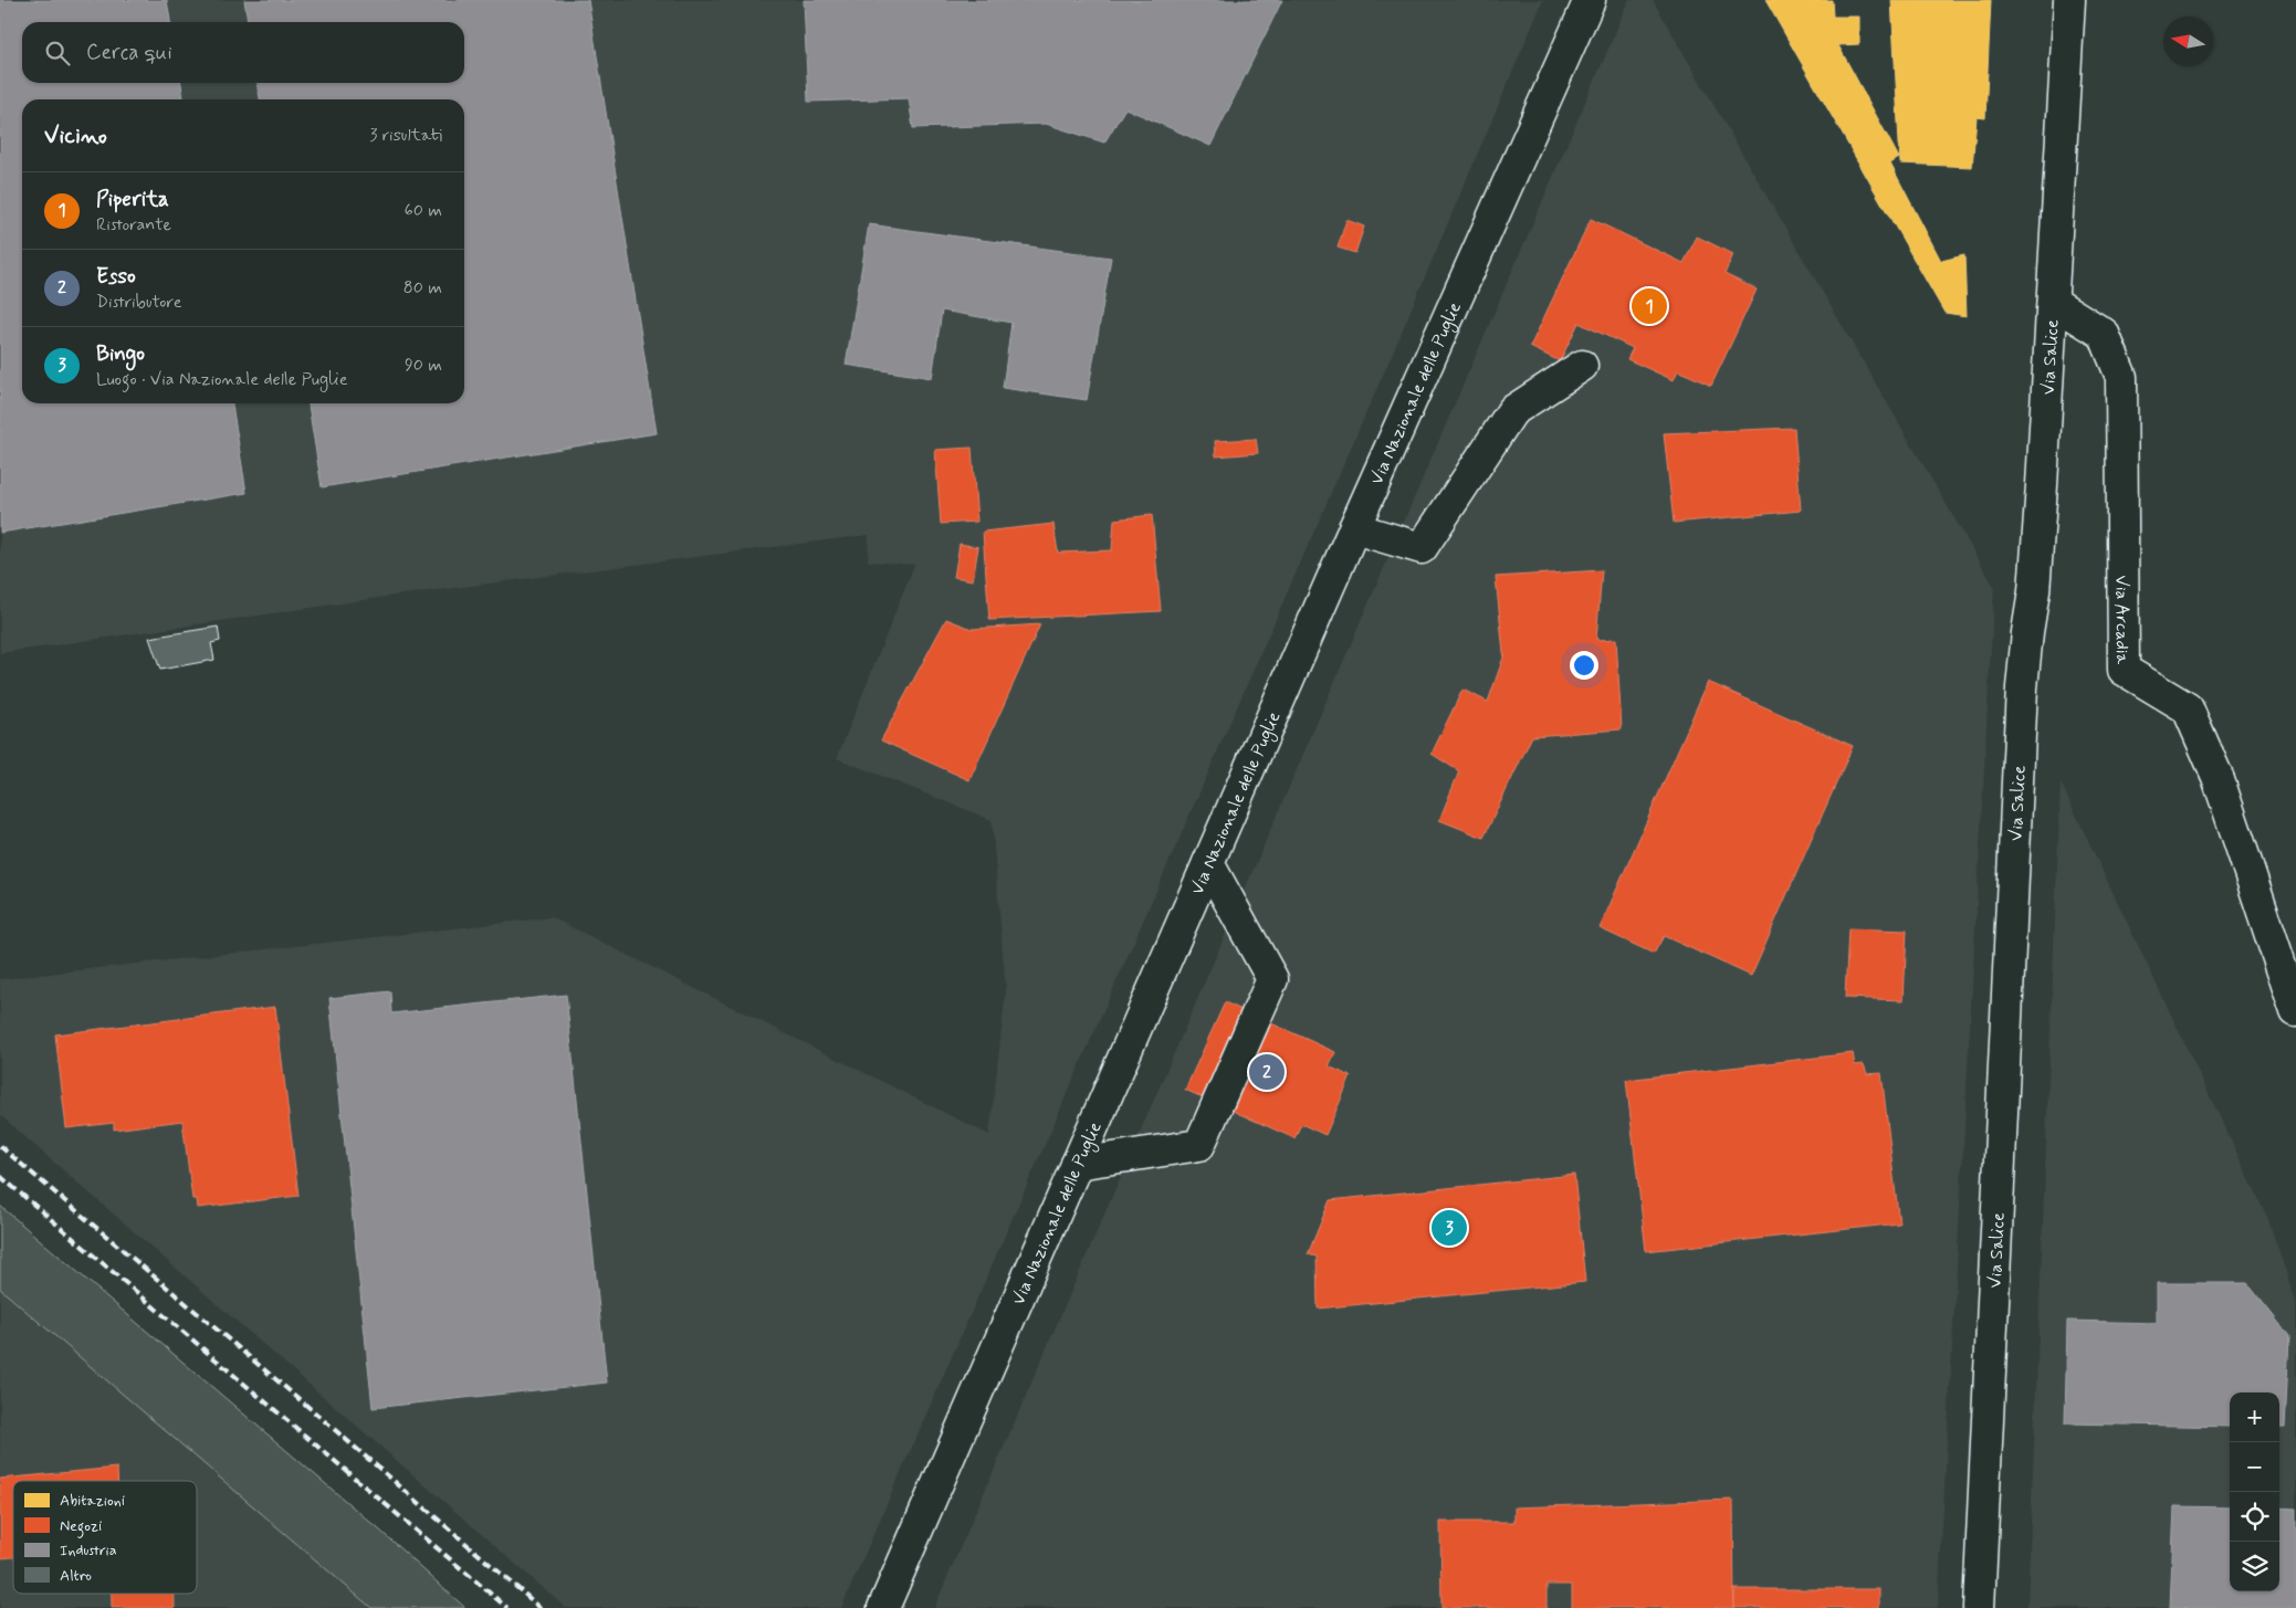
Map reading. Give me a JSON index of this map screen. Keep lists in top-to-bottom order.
{
  "streets": {
    "street": ["Via Salice", "Via Nazionale delle Puglie", "Via Arcadia"]
  },
  "crossings": [
    ["Via Salice", "Via Arcadia"]
  ],
  "legend": [
    "Abitazioni",
    "Negozi",
    "Industria",
    "Altro"
  ],
  "north": "left",
  "page": {
    "search": "Cerca qui",
    "heading": ["Vicino", "3 risultati"],
    "list": [
      {
        "mark": "1",
        "name": "Piperita",
        "note": "Ristorante",
        "value": "60 m"
      },
      {
        "mark": "2",
        "name": "Esso",
        "note": "Distributore",
        "value": "80 m"
      },
      {
        "mark": "3",
        "name": "Bingo",
        "note": "Luogo · Via Nazionale delle Puglie",
        "value": "90 m"
      }
    ],
    "pins": ["1", "2", "3"],
    "map_buttons": ["+", "−"]
  }
}
